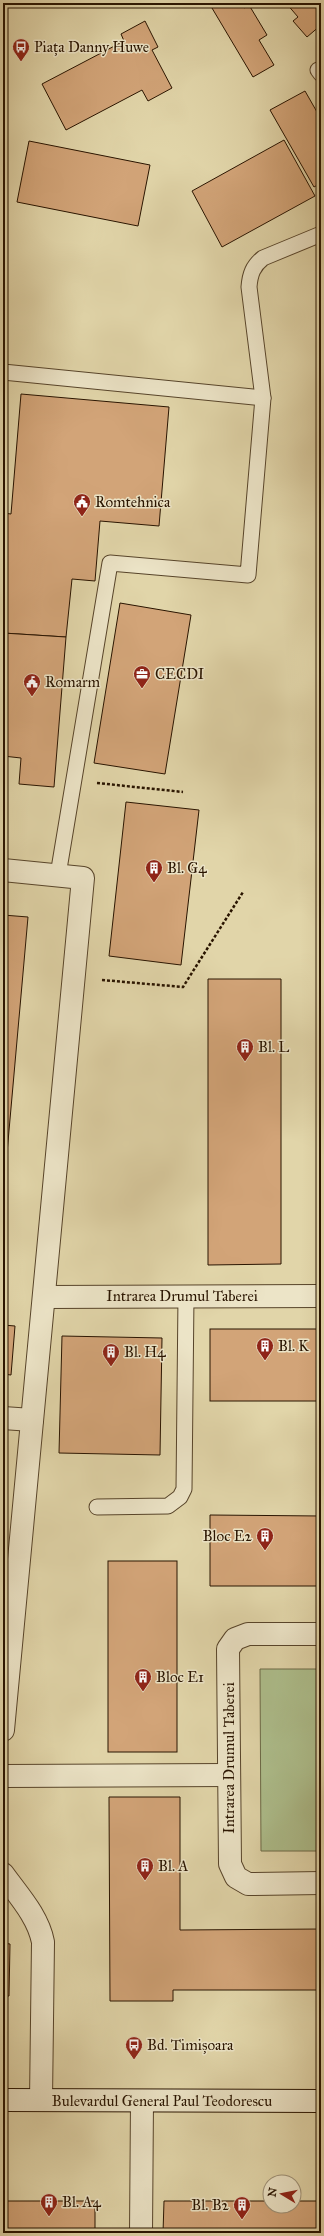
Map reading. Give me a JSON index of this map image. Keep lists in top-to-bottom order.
{
  "streets": {
    "street": ["Intrarea Drumul Taberei", "Bulevardul General Paul Teodorescu"]
  },
  "places": {
    "bus stop": ["Piața Danny Huwe", "Bd. Timișoara"],
    "public building": ["Romtehnica", "Romarm"],
    "office": ["CECDI"],
    "building": [
      "Bl. G4",
      "Bl. L",
      "Bl. K",
      "Bl. H4",
      "Bloc E2",
      "Bloc E1",
      "Bl. A",
      "Bl. A4",
      "Bl. B2"
    ]
  },
  "north": "left"
}
